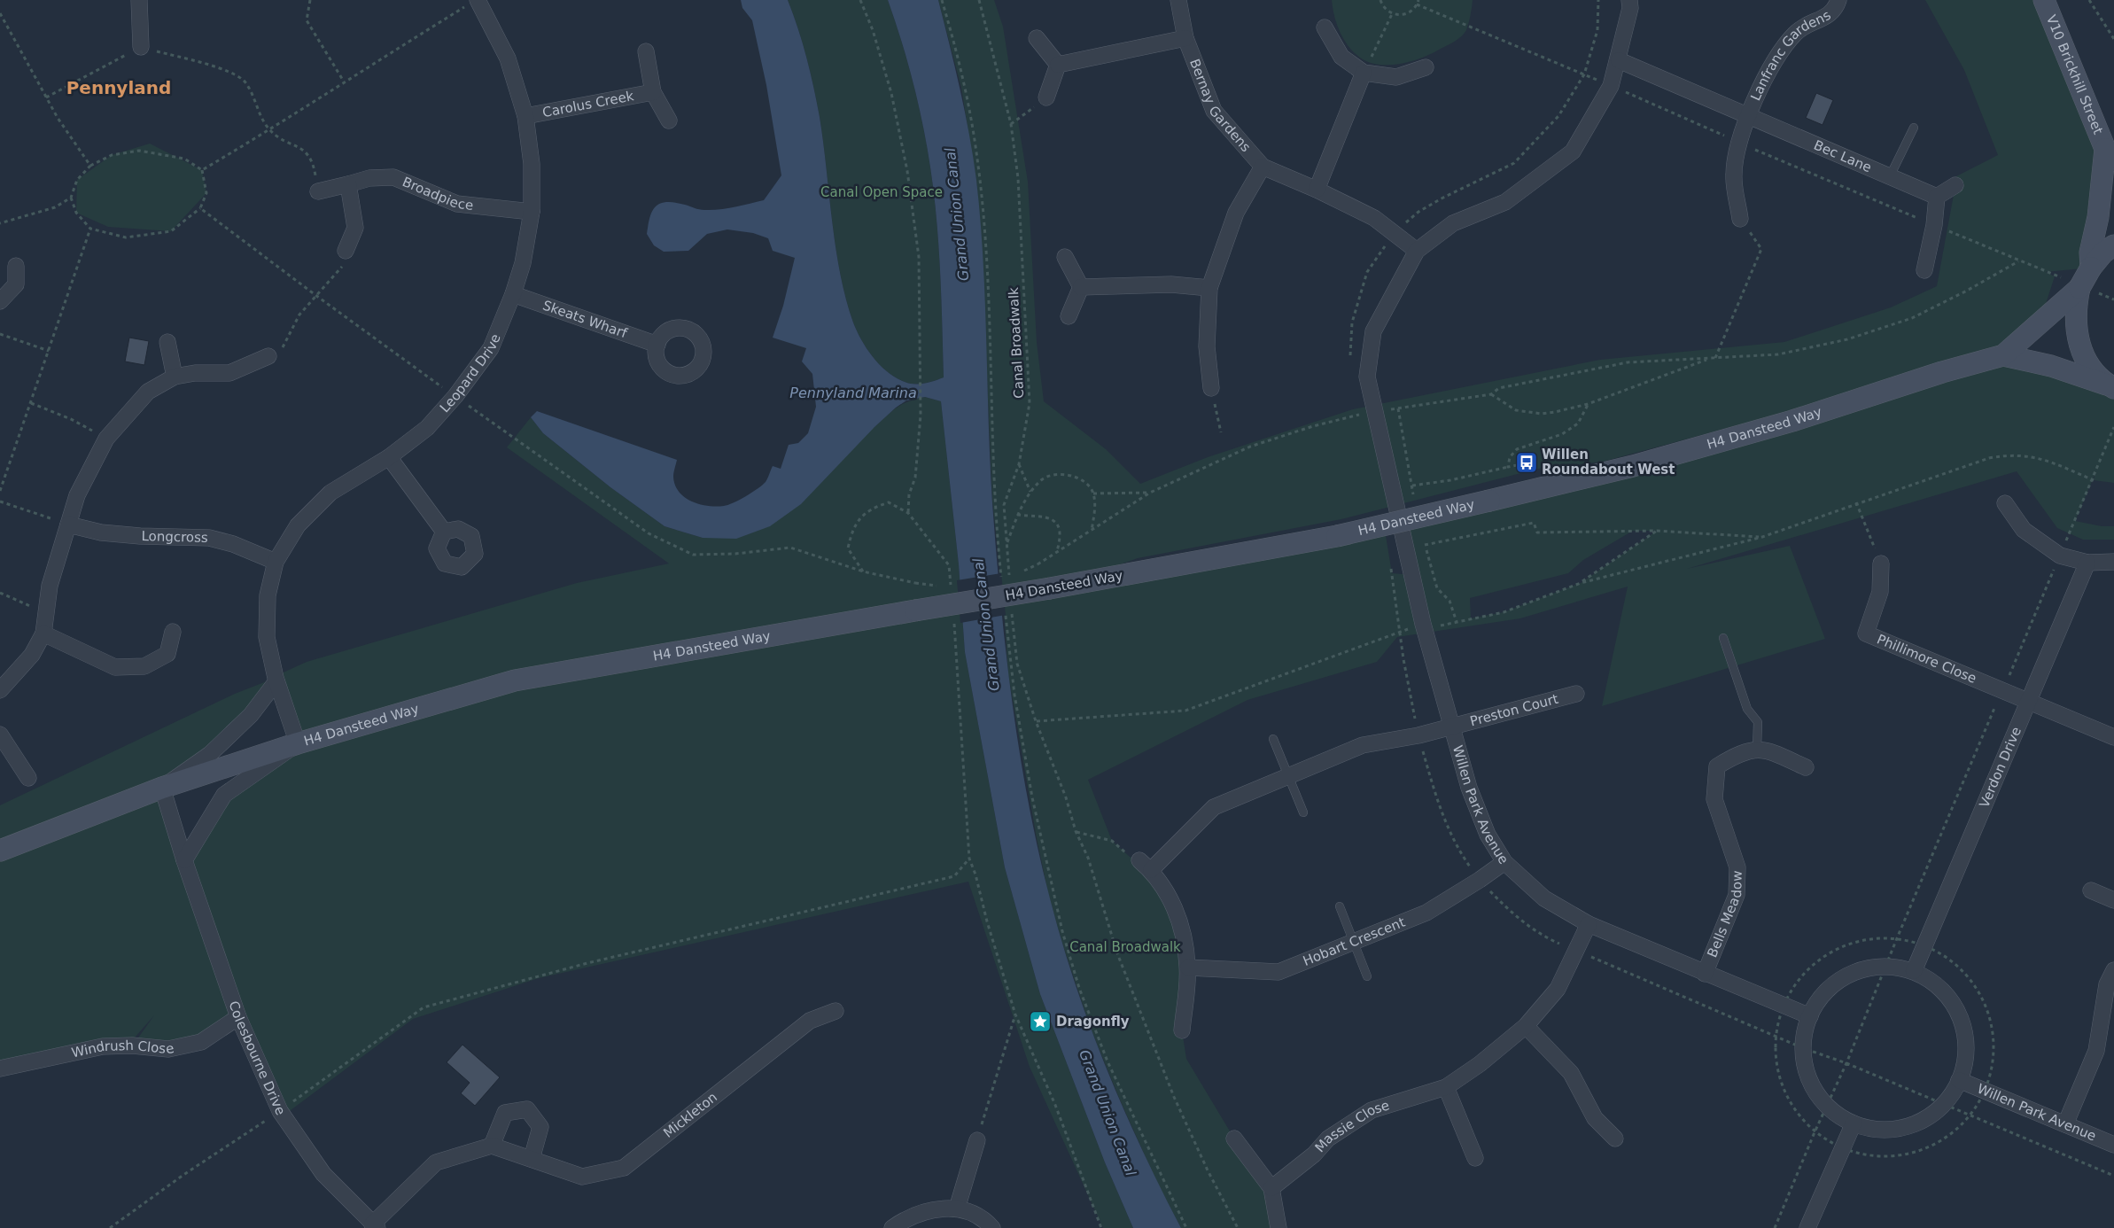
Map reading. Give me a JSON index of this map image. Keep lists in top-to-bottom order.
{
  "streets": {
    "street": [
      "Lanfranc Gardens",
      "V10 Brickhill Street",
      "Bernay Gardens",
      "Carolus Creek",
      "Bec Lane",
      "Broadpiece",
      "Skeats Wharf",
      "Leopard Drive",
      "H4 Dansteed Way",
      "Longcross",
      "Phillimore Close",
      "Preston Court",
      "Verdon Drive",
      "Willen Park Avenue",
      "Bells Meadow",
      "Hobart Crescent",
      "Windrush Close",
      "Colesbourne Drive",
      "Mickleton",
      "Massie Close"
    ],
    "path": ["Canal Broadwalk"]
  },
  "crossings": [
    ["Lanfranc Gardens", "Bec Lane"],
    ["Bernay Gardens", "Willen Park Avenue"],
    ["Carolus Creek", "Leopard Drive"],
    ["Broadpiece", "Leopard Drive"],
    ["Skeats Wharf", "Leopard Drive"],
    ["Leopard Drive", "H4 Dansteed Way"],
    ["Leopard Drive", "Longcross"],
    ["H4 Dansteed Way", "Colesbourne Drive"],
    ["Phillimore Close", "Verdon Drive"],
    ["Preston Court", "Willen Park Avenue"],
    ["Verdon Drive", "Willen Park Avenue"],
    ["Willen Park Avenue", "Bells Meadow"],
    ["Willen Park Avenue", "Hobart Crescent"],
    ["Willen Park Avenue", "Massie Close"],
    ["Windrush Close", "Colesbourne Drive"]
  ],
  "districts": ["Pennyland"],
  "water": ["Grand Union Canal", "Pennyland Marina"],
  "parks": ["Canal Open Space", "Canal Broadwalk"],
  "places": {
    "bus stop": ["Willen Roundabout West"],
    "place": ["Dragonfly"]
  }
}
